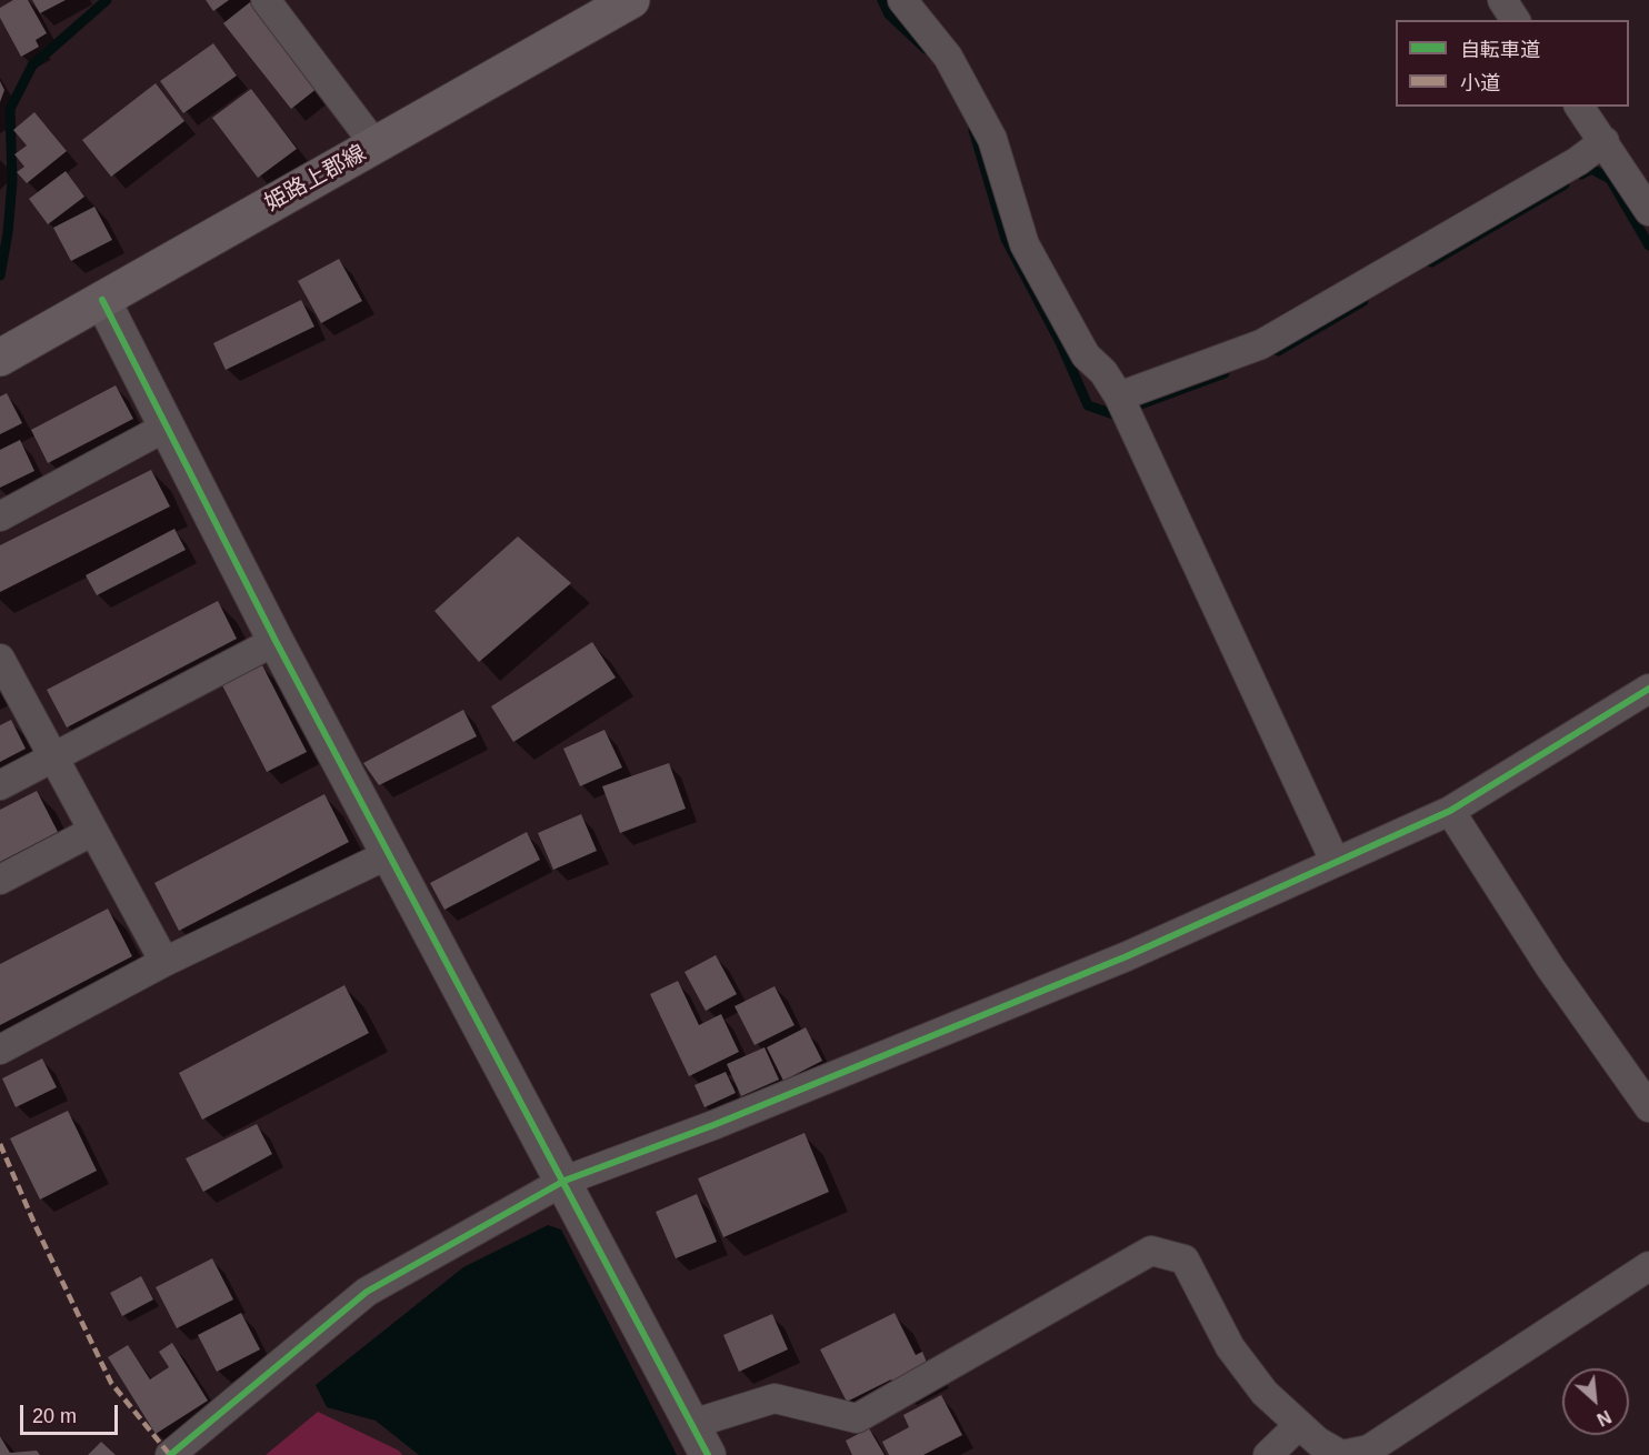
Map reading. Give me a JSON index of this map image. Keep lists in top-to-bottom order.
{
  "streets": {
    "main road": ["姫路上郡線"]
  },
  "legend": ["自転車道", "小道"],
  "scale_bar": "20 m",
  "north": "bottom right"
}
